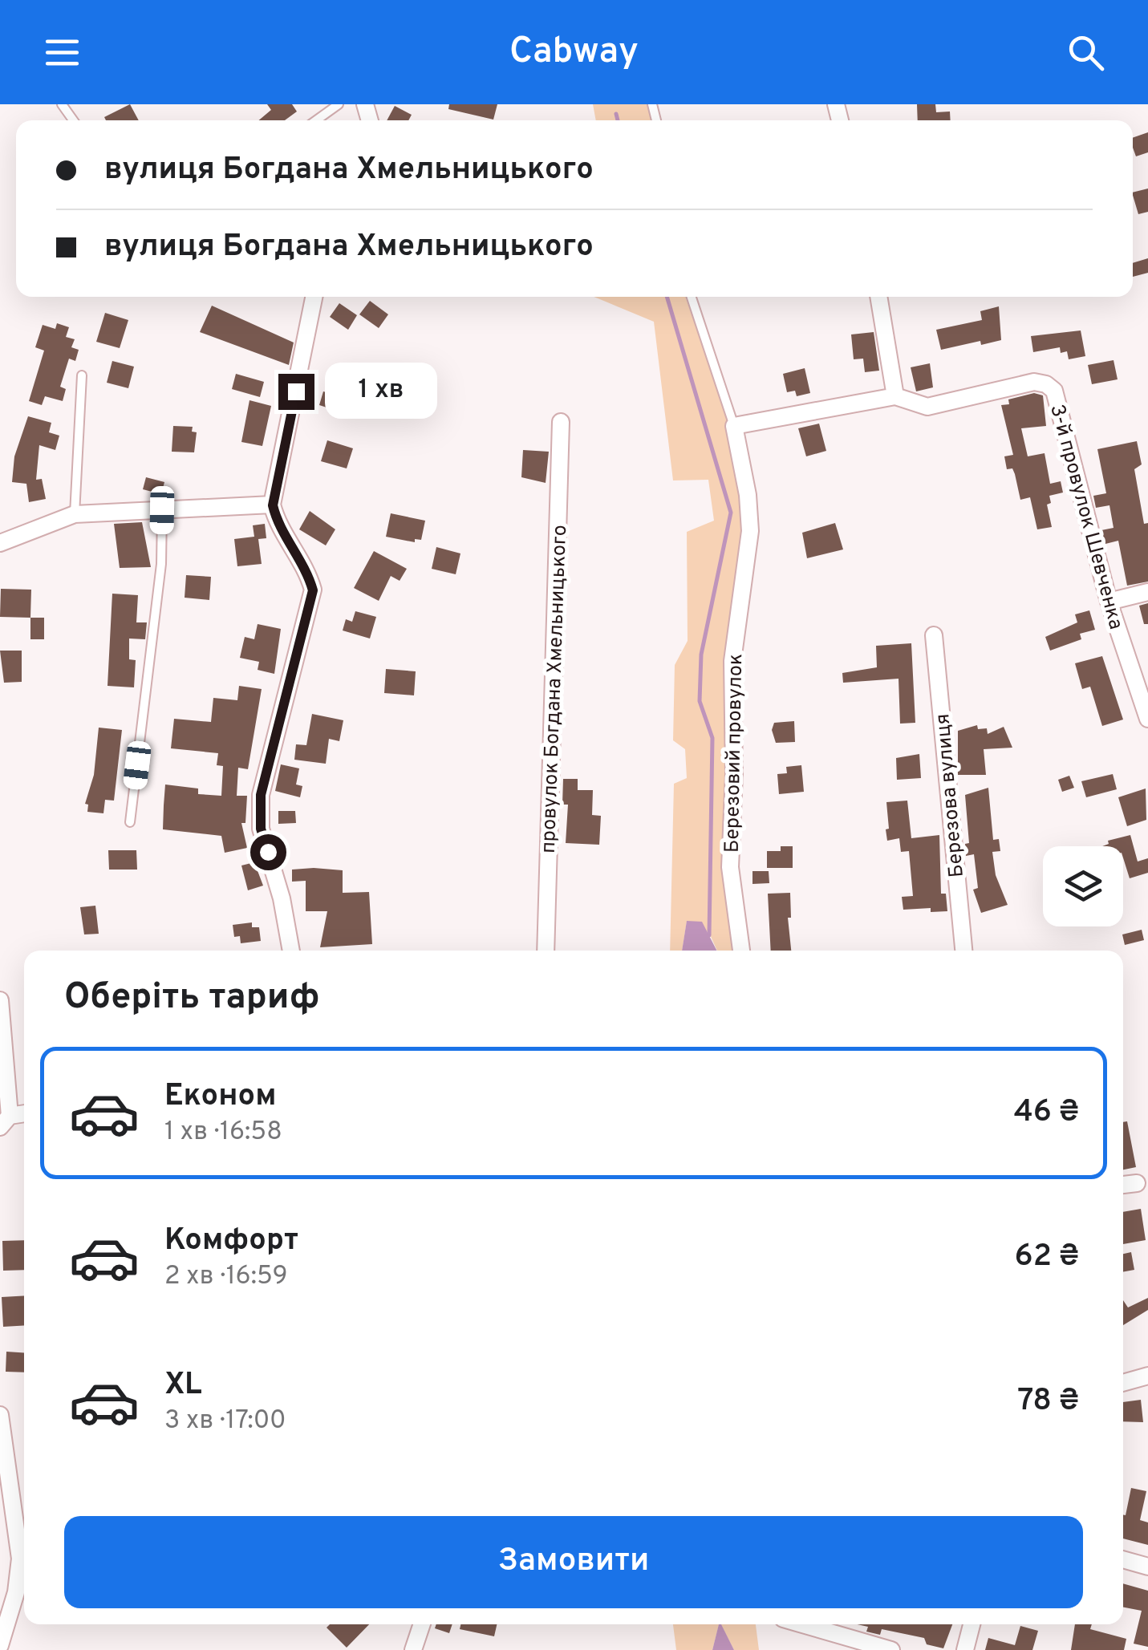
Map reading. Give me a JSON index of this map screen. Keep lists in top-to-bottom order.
{
  "streets": {
    "street": [
      "3-й провулок Шевченка",
      "провулок Богдана Хмельницького",
      "Березовий провулок",
      "Березова вулиця"
    ]
  },
  "page": {
    "header": "Cabway",
    "banner": ["вулиця Богдана Хмельницького", "вулиця Богдана Хмельницького"],
    "bubble": "1 хв",
    "heading": "Оберіть тариф",
    "list": [
      {
        "name": "Економ",
        "note": "1 хв · 16:58",
        "value": "46 ₴"
      },
      {
        "name": "Комфорт",
        "note": "2 хв · 16:59",
        "value": "62 ₴"
      },
      {
        "name": "XL",
        "note": "3 хв · 17:00",
        "value": "78 ₴"
      }
    ],
    "buttons": "Замовити"
  }
}
